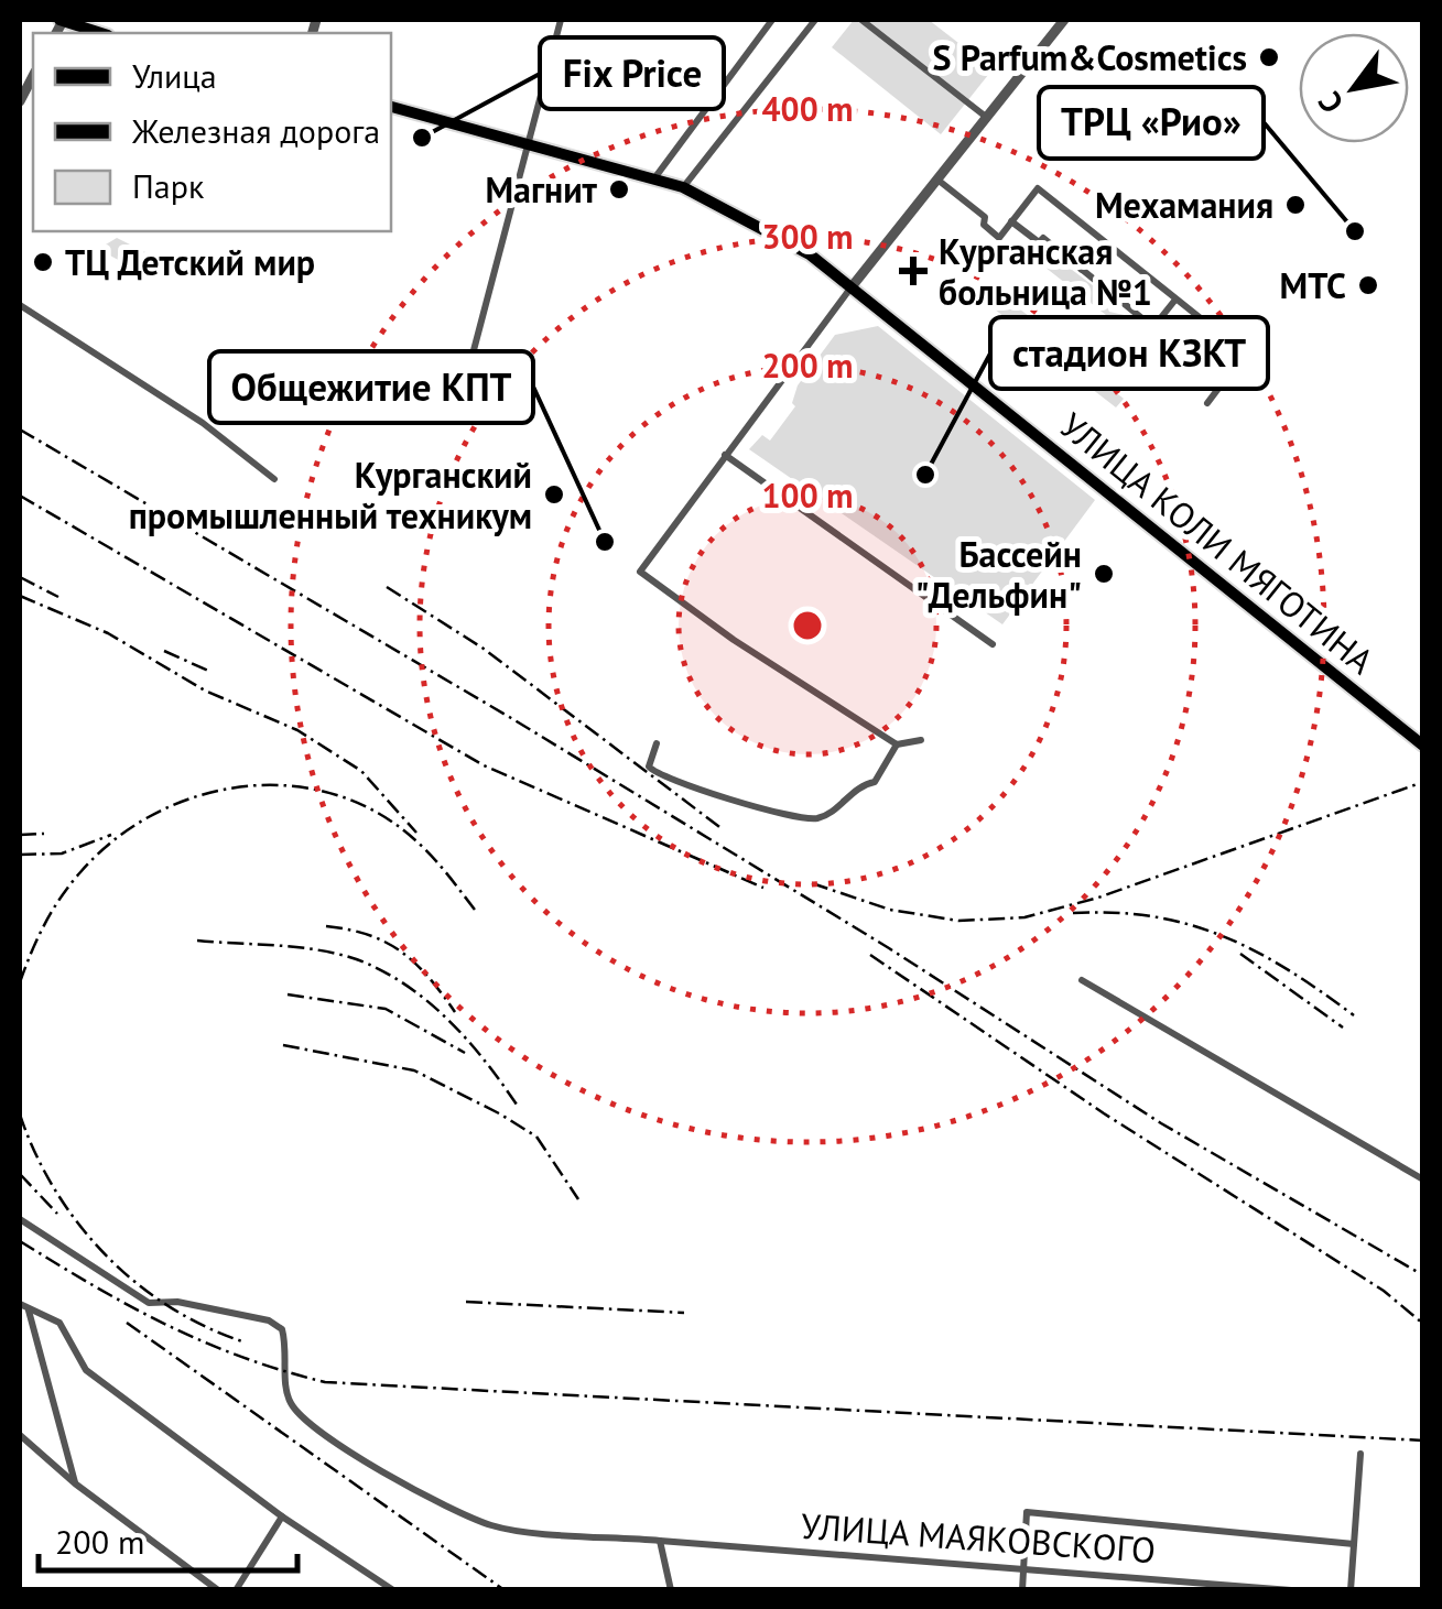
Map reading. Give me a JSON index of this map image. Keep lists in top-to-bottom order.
{
  "streets": {
    "main road": ["УЛИЦА КОЛИ МЯГОТИНА"],
    "street": ["УЛИЦА МАЯКОВСКОГО"]
  },
  "places": {
    "other": [
      "S Parfum&Cosmetics",
      "Fix Price",
      "Магнит",
      "Мехамания",
      "ТРЦ «Рио»",
      "ТЦ Детский мир",
      "МТС",
      "стадион КЗКТ",
      "Курганский промышленный техникум",
      "Общежитие КПТ",
      "Бассейн \"Дельфин\""
    ],
    "health": ["Курганская больница №1"]
  },
  "legend": ["Улица", "Железная дорога", "Парк"],
  "scale_bar": "200 m",
  "north": "bottom left",
  "rings": [
    "400 m",
    "300 m",
    "200 m",
    "100 m"
  ]
}
